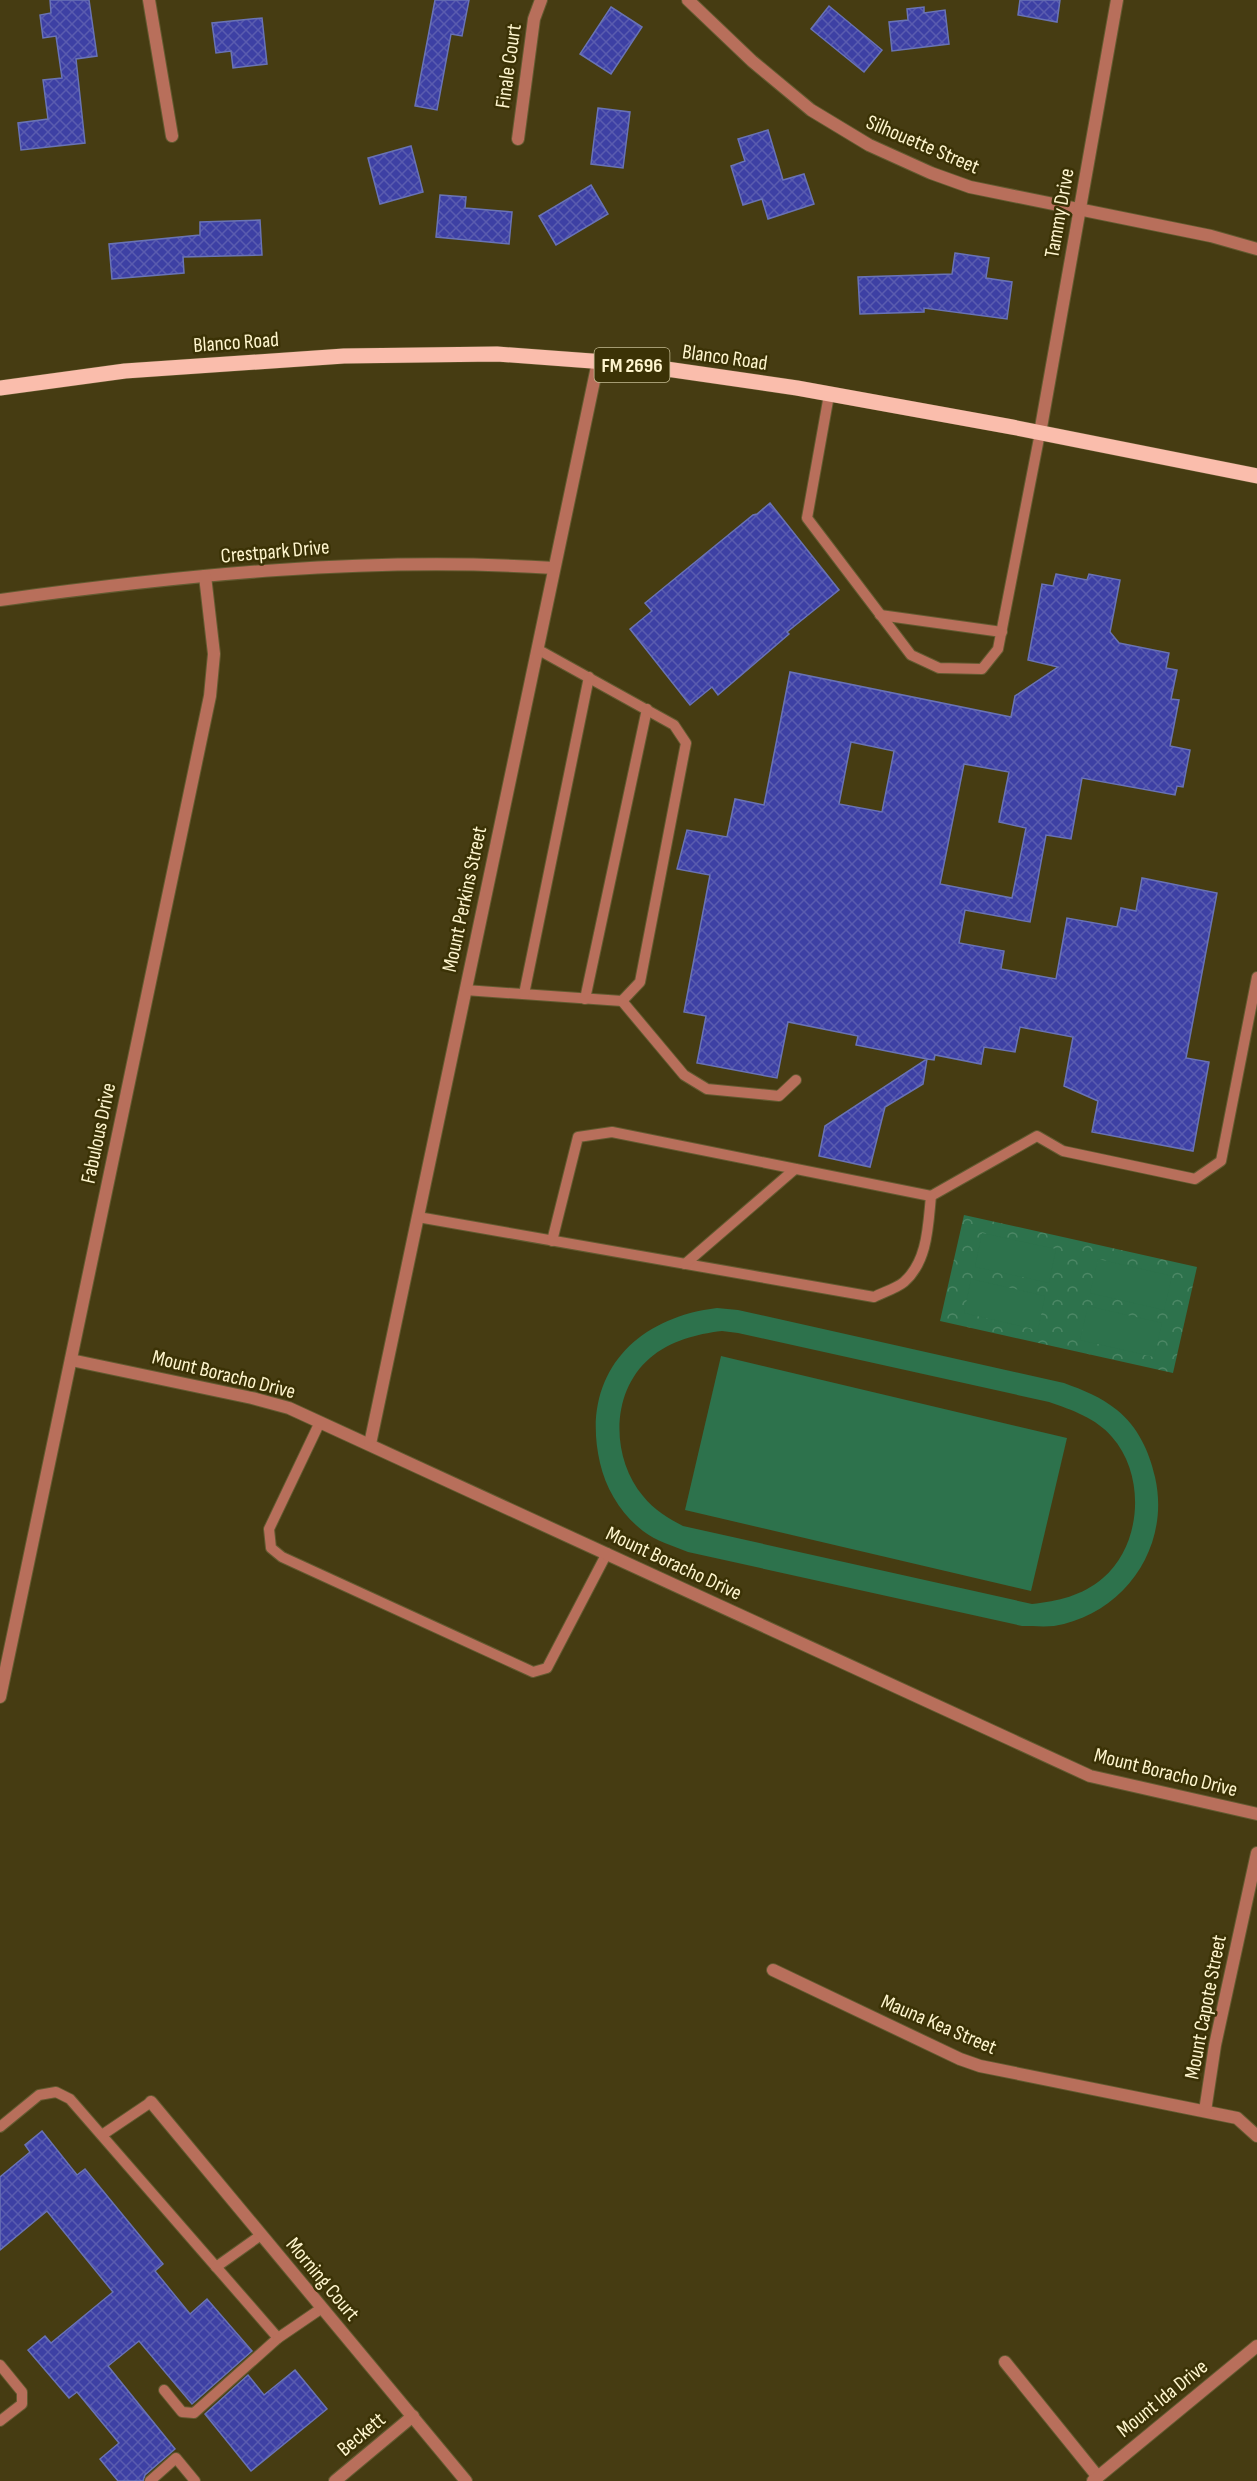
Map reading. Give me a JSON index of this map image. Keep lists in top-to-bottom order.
{
  "streets": {
    "main road": ["Blanco Road", "FM 2696"],
    "street": [
      "Finale Court",
      "Silhouette Street",
      "Tammy Drive",
      "Crestpark Drive",
      "Mount Perkins Street",
      "Fabulous Drive",
      "Mount Boracho Drive",
      "Mount Capote Street",
      "Mauna Kea Street",
      "Morning Court",
      "Mount Ida Drive",
      "Beckett"
    ]
  },
  "crossings": [
    ["Silhouette Street", "Tammy Drive"],
    ["Tammy Drive", "Blanco Road"],
    ["Blanco Road", "Mount Perkins Street"],
    ["Crestpark Drive", "Mount Perkins Street"],
    ["Crestpark Drive", "Fabulous Drive"],
    ["Mount Perkins Street", "Mount Boracho Drive"],
    ["Fabulous Drive", "Mount Boracho Drive"],
    ["Mount Capote Street", "Mauna Kea Street"],
    ["Morning Court", "Beckett"]
  ]
}
